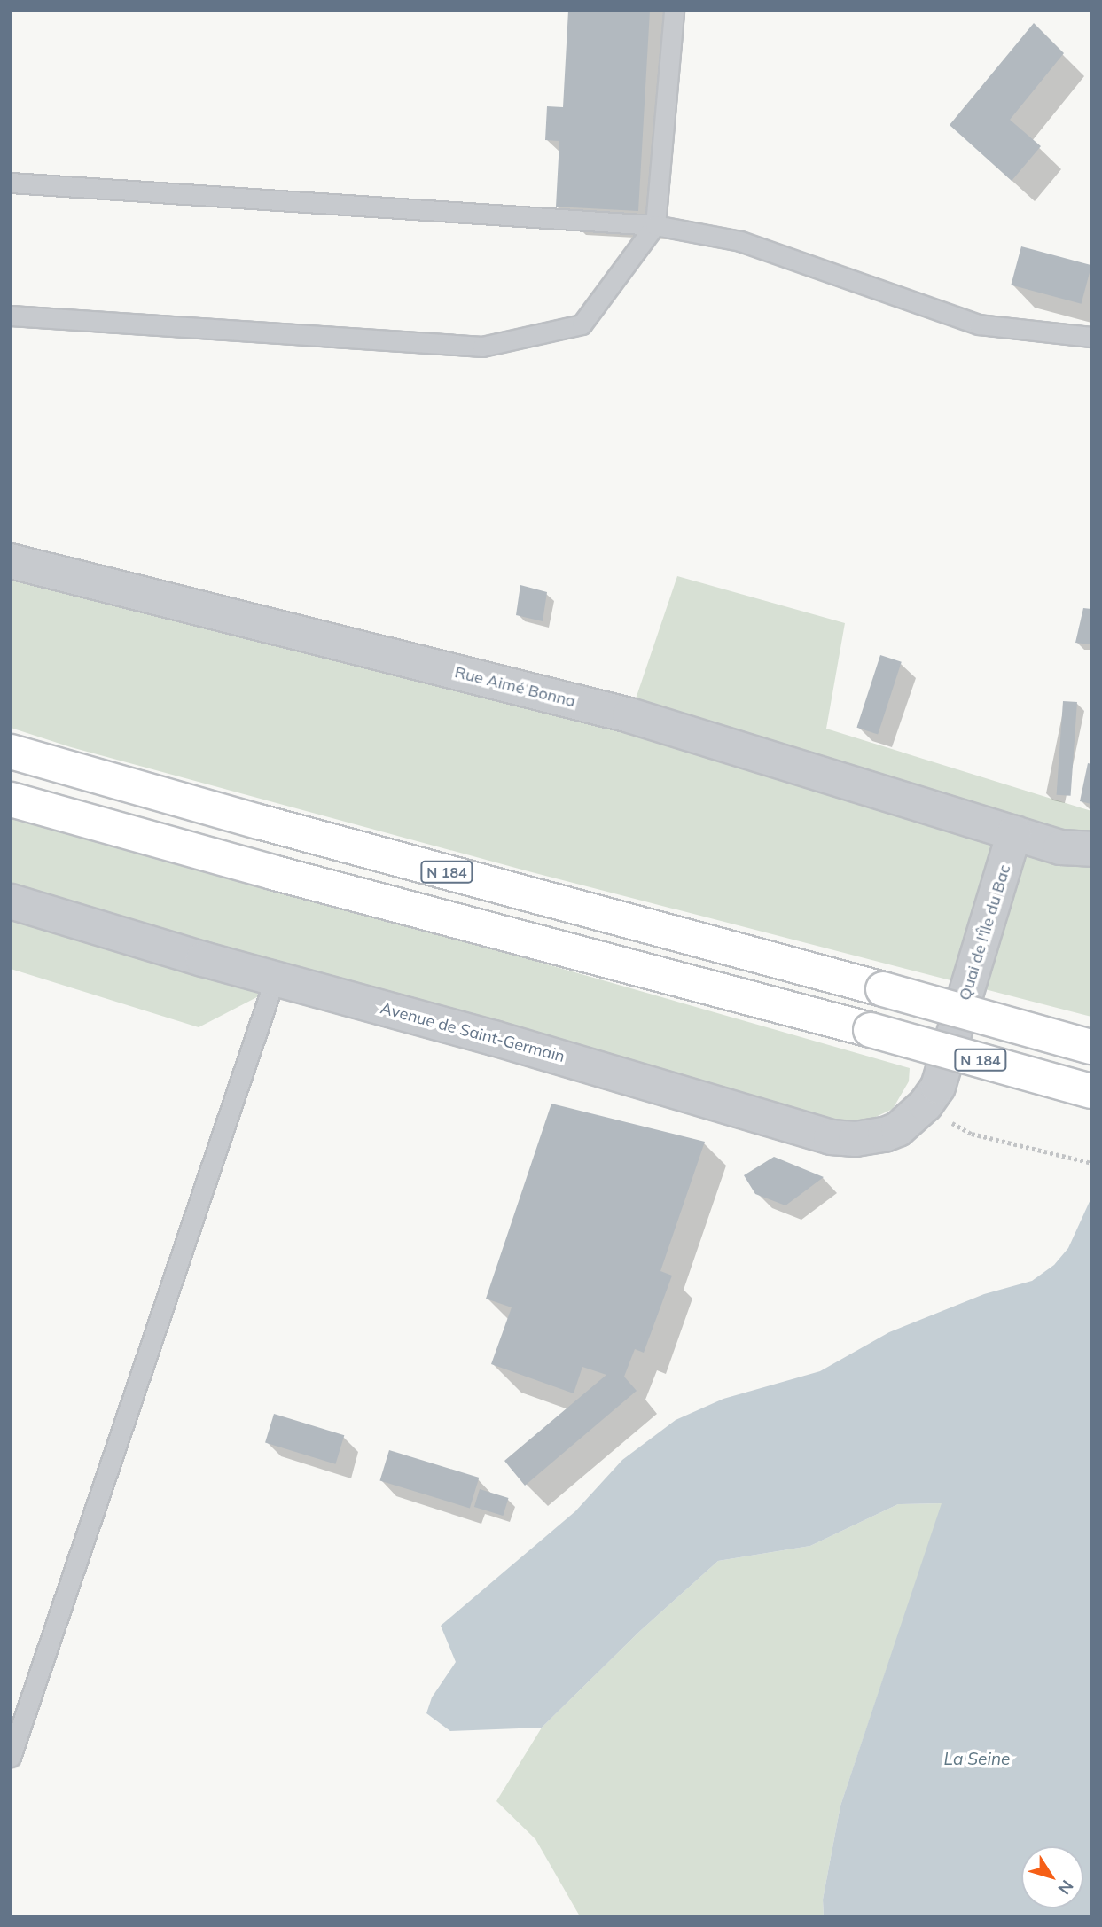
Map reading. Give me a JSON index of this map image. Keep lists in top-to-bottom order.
{
  "streets": {
    "main road": ["N 184"],
    "street": ["Rue Aimé Bonna", "Quai de l'Île du Bac", "Avenue de Saint-Germain"]
  },
  "crossings": [
    ["Rue Aimé Bonna", "Quai de l'Île du Bac"],
    ["Quai de l'Île du Bac", "Avenue de Saint-Germain"]
  ],
  "water": ["La Seine"],
  "north": "bottom right"
}
